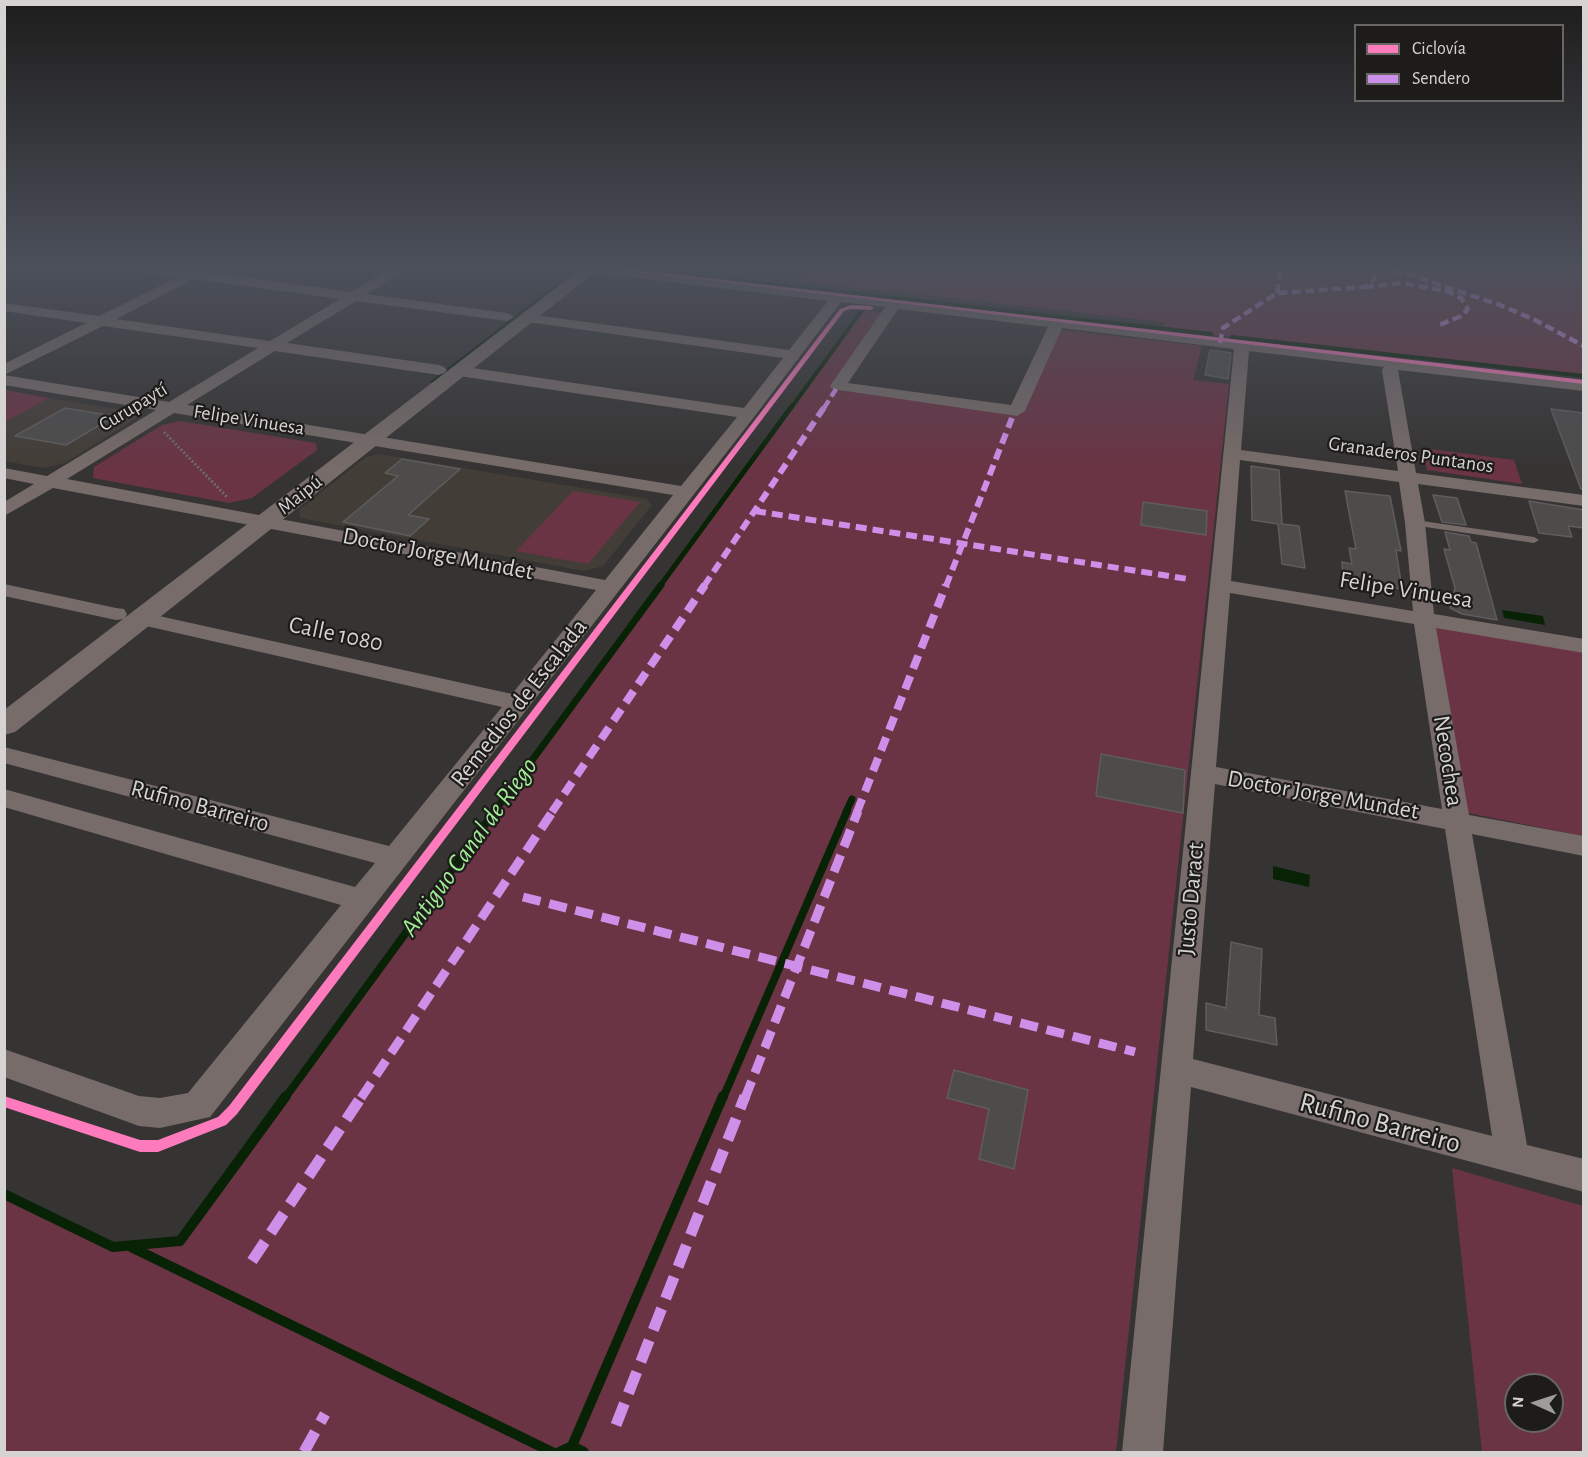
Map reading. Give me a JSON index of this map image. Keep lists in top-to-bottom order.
{
  "streets": {
    "street": [
      "Curupaytí",
      "Felipe Vinuesa",
      "Granaderos Puntanos",
      "Maipú",
      "Doctor Jorge Mundet",
      "Calle 1080",
      "Remedios de Escalada",
      "Necochea",
      "Rufino Barreiro",
      "Justo Daract"
    ]
  },
  "crossings": [
    ["Curupaytí", "Felipe Vinuesa"],
    ["Curupaytí", "Doctor Jorge Mundet"],
    ["Felipe Vinuesa", "Maipú"],
    ["Felipe Vinuesa", "Remedios de Escalada"],
    ["Felipe Vinuesa", "Necochea"],
    ["Felipe Vinuesa", "Justo Daract"],
    ["Granaderos Puntanos", "Necochea"],
    ["Granaderos Puntanos", "Justo Daract"],
    ["Maipú", "Doctor Jorge Mundet"],
    ["Maipú", "Calle 1080"],
    ["Doctor Jorge Mundet", "Remedios de Escalada"],
    ["Doctor Jorge Mundet", "Necochea"],
    ["Doctor Jorge Mundet", "Justo Daract"],
    ["Calle 1080", "Remedios de Escalada"],
    ["Remedios de Escalada", "Rufino Barreiro"],
    ["Necochea", "Rufino Barreiro"],
    ["Rufino Barreiro", "Justo Daract"]
  ],
  "water": ["Antiguo Canal de Riego"],
  "legend": ["Ciclovía", "Sendero"],
  "north": "left"
}
